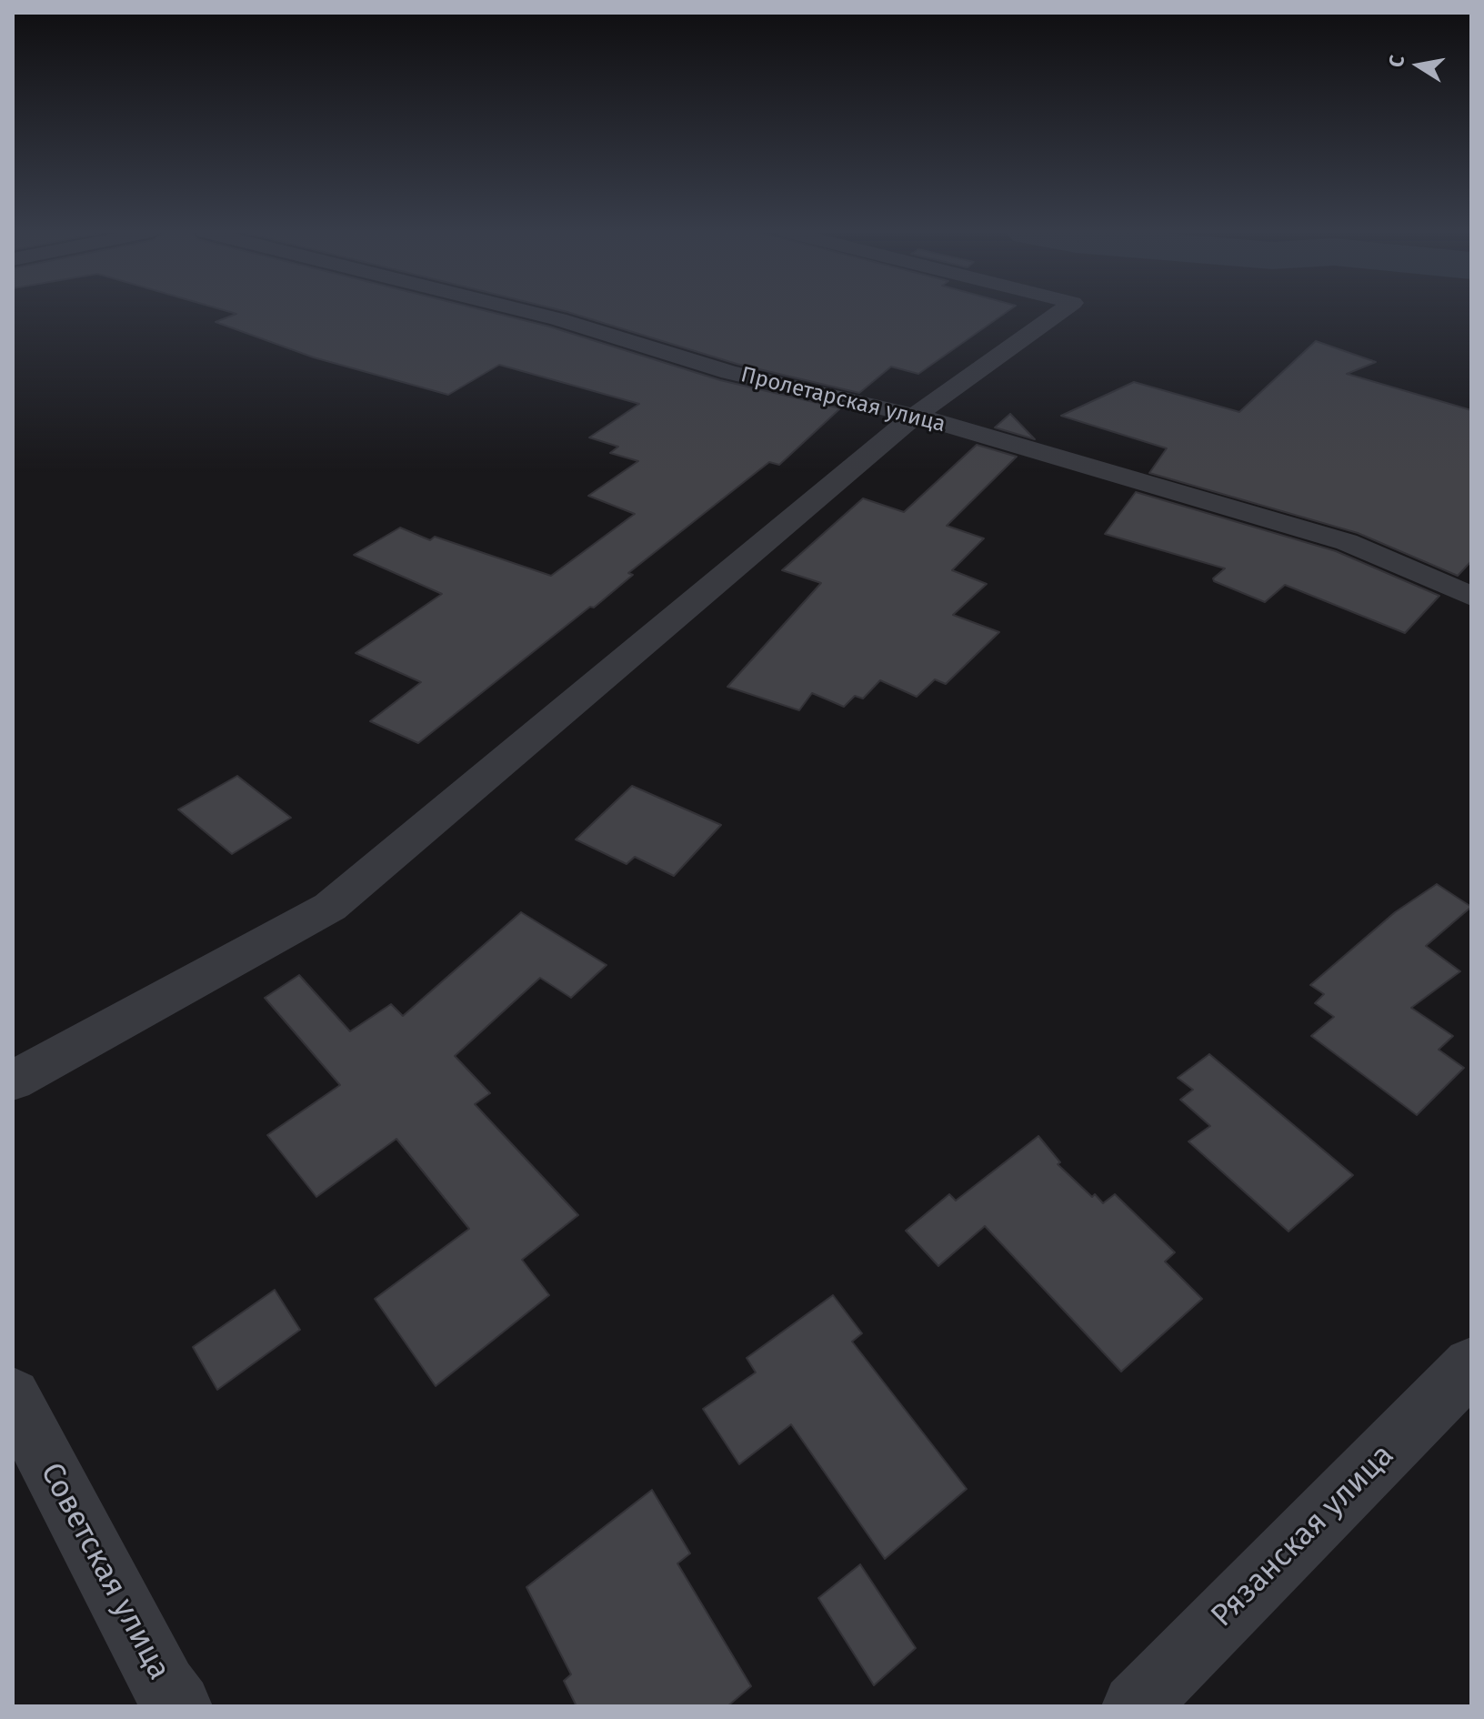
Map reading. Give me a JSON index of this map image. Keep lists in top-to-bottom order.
{
  "streets": {
    "street": ["Пролетарская улица", "Рязанская улица", "Советская улица"]
  },
  "north": "left"
}
